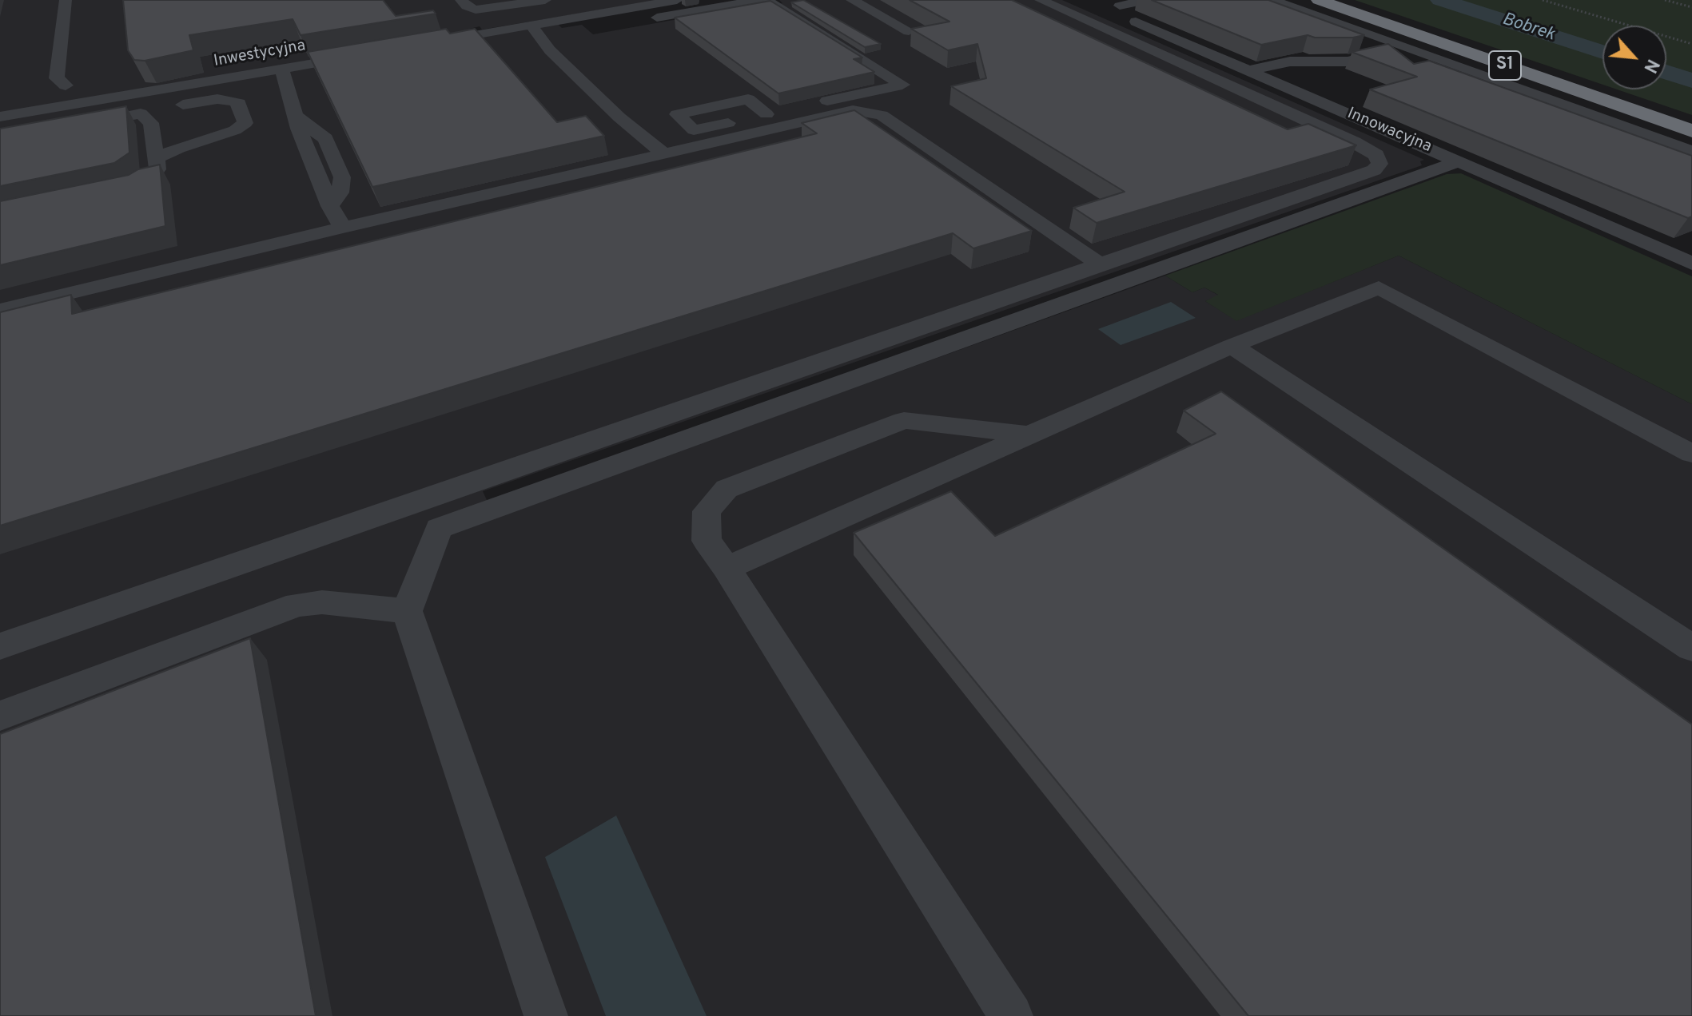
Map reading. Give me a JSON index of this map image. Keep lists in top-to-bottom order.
{
  "streets": {
    "highway": ["S1"],
    "street": ["Inwestycyjna", "Innowacyjna"]
  },
  "water": ["Bobrek"],
  "north": "bottom right"
}
